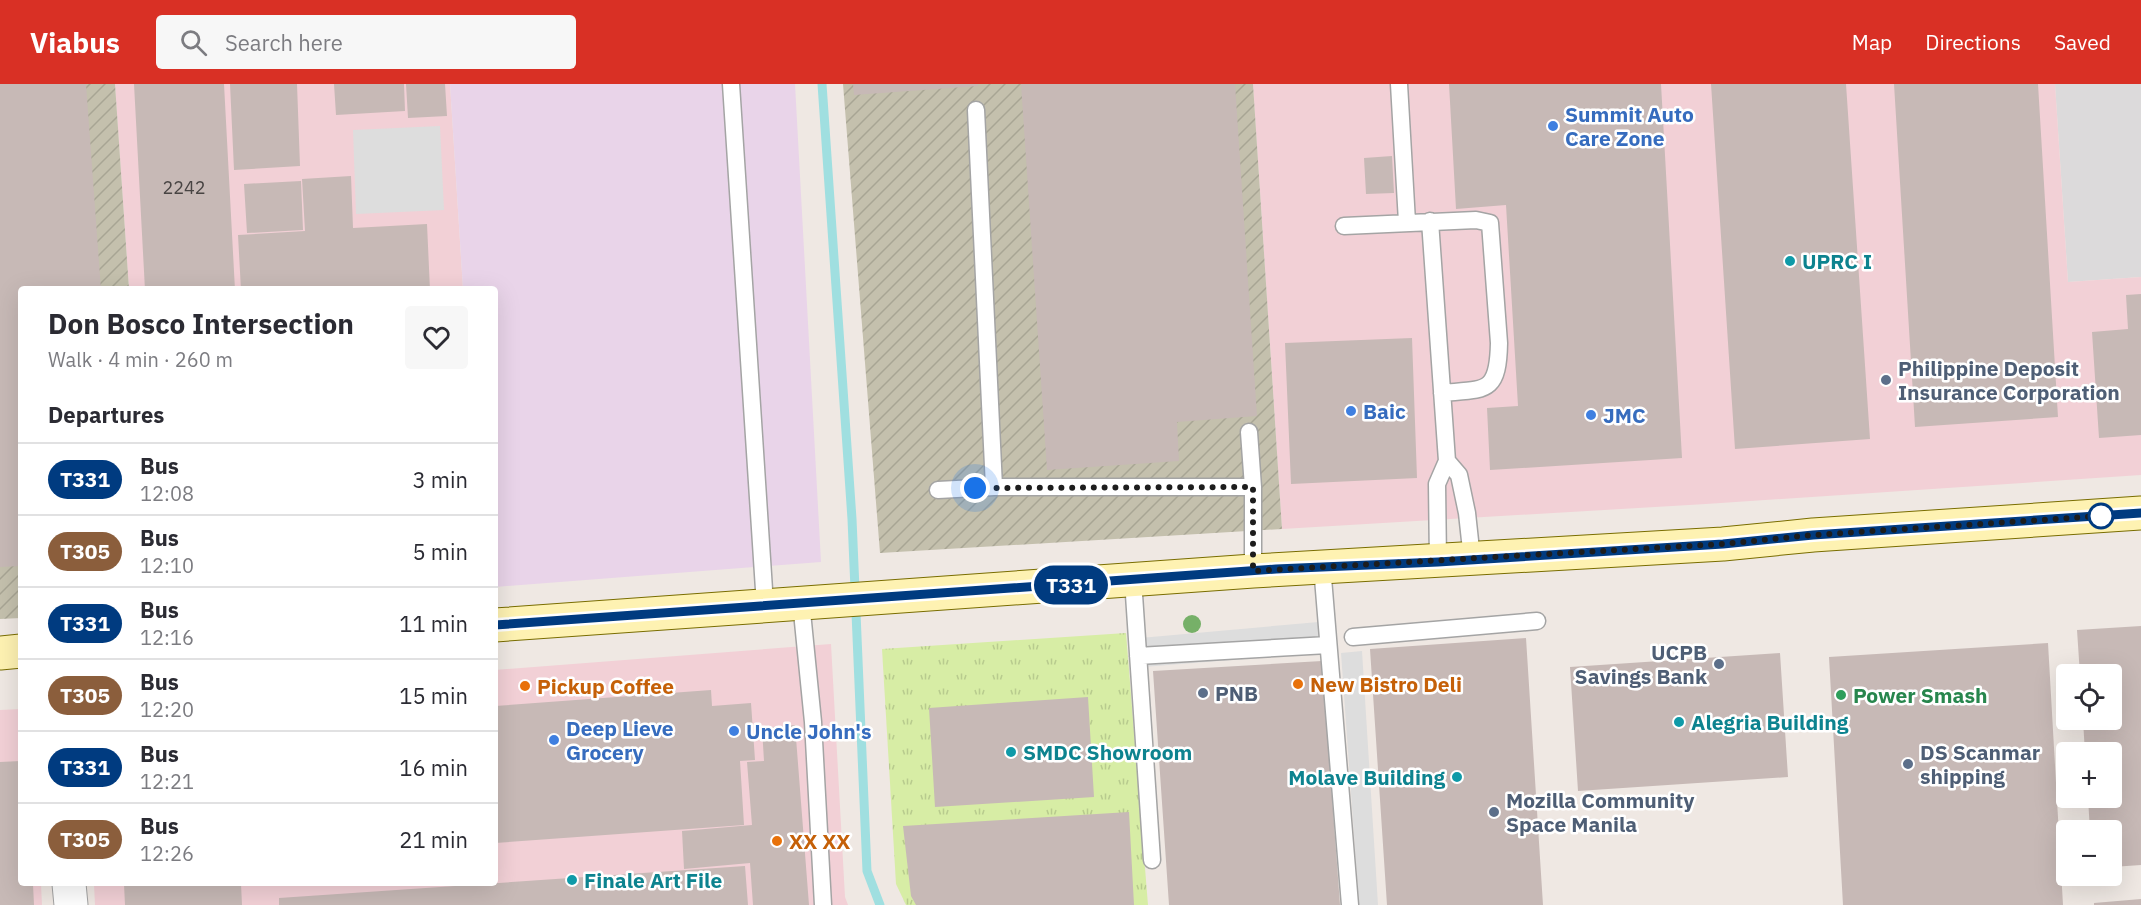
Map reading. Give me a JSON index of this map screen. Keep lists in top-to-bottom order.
{
  "places": [
    "Summit Auto Care Zone",
    "UPRC I",
    "Philippine Deposit Insurance Corporation",
    "Baic",
    "JMC",
    "UCPB Savings Bank",
    "New Bistro Deli",
    "Pickup Coffee",
    "PNB",
    "Power Smash",
    "Alegria Building",
    "Uncle John's",
    "Deep Lieve Grocery",
    "SMDC Showroom",
    "DS Scanmar shipping",
    "Molave Building",
    "Mozilla Community Space Manila",
    "XX XX",
    "Finale Art File"
  ],
  "lines": ["bus line T331"],
  "house_numbers": ["2242"],
  "page": {
    "header": "Viabus",
    "search": "Search here",
    "nav": ["Map", "Directions", "Saved"],
    "on_map": "T331",
    "heading": [
      ["Don Bosco Intersection", "Walk · 4 min · 260 m"],
      "Departures"
    ],
    "list": [
      {
        "mark": "T331",
        "name": "Bus",
        "note": "12:08",
        "value": "3 min"
      },
      {
        "mark": "T305",
        "name": "Bus",
        "note": "12:10",
        "value": "5 min"
      },
      {
        "mark": "T331",
        "name": "Bus",
        "note": "12:16",
        "value": "11 min"
      },
      {
        "mark": "T305",
        "name": "Bus",
        "note": "12:20",
        "value": "15 min"
      },
      {
        "mark": "T331",
        "name": "Bus",
        "note": "12:21",
        "value": "16 min"
      },
      {
        "mark": "T305",
        "name": "Bus",
        "note": "12:26",
        "value": "21 min"
      }
    ],
    "map_buttons": ["+", "−"]
  }
}
